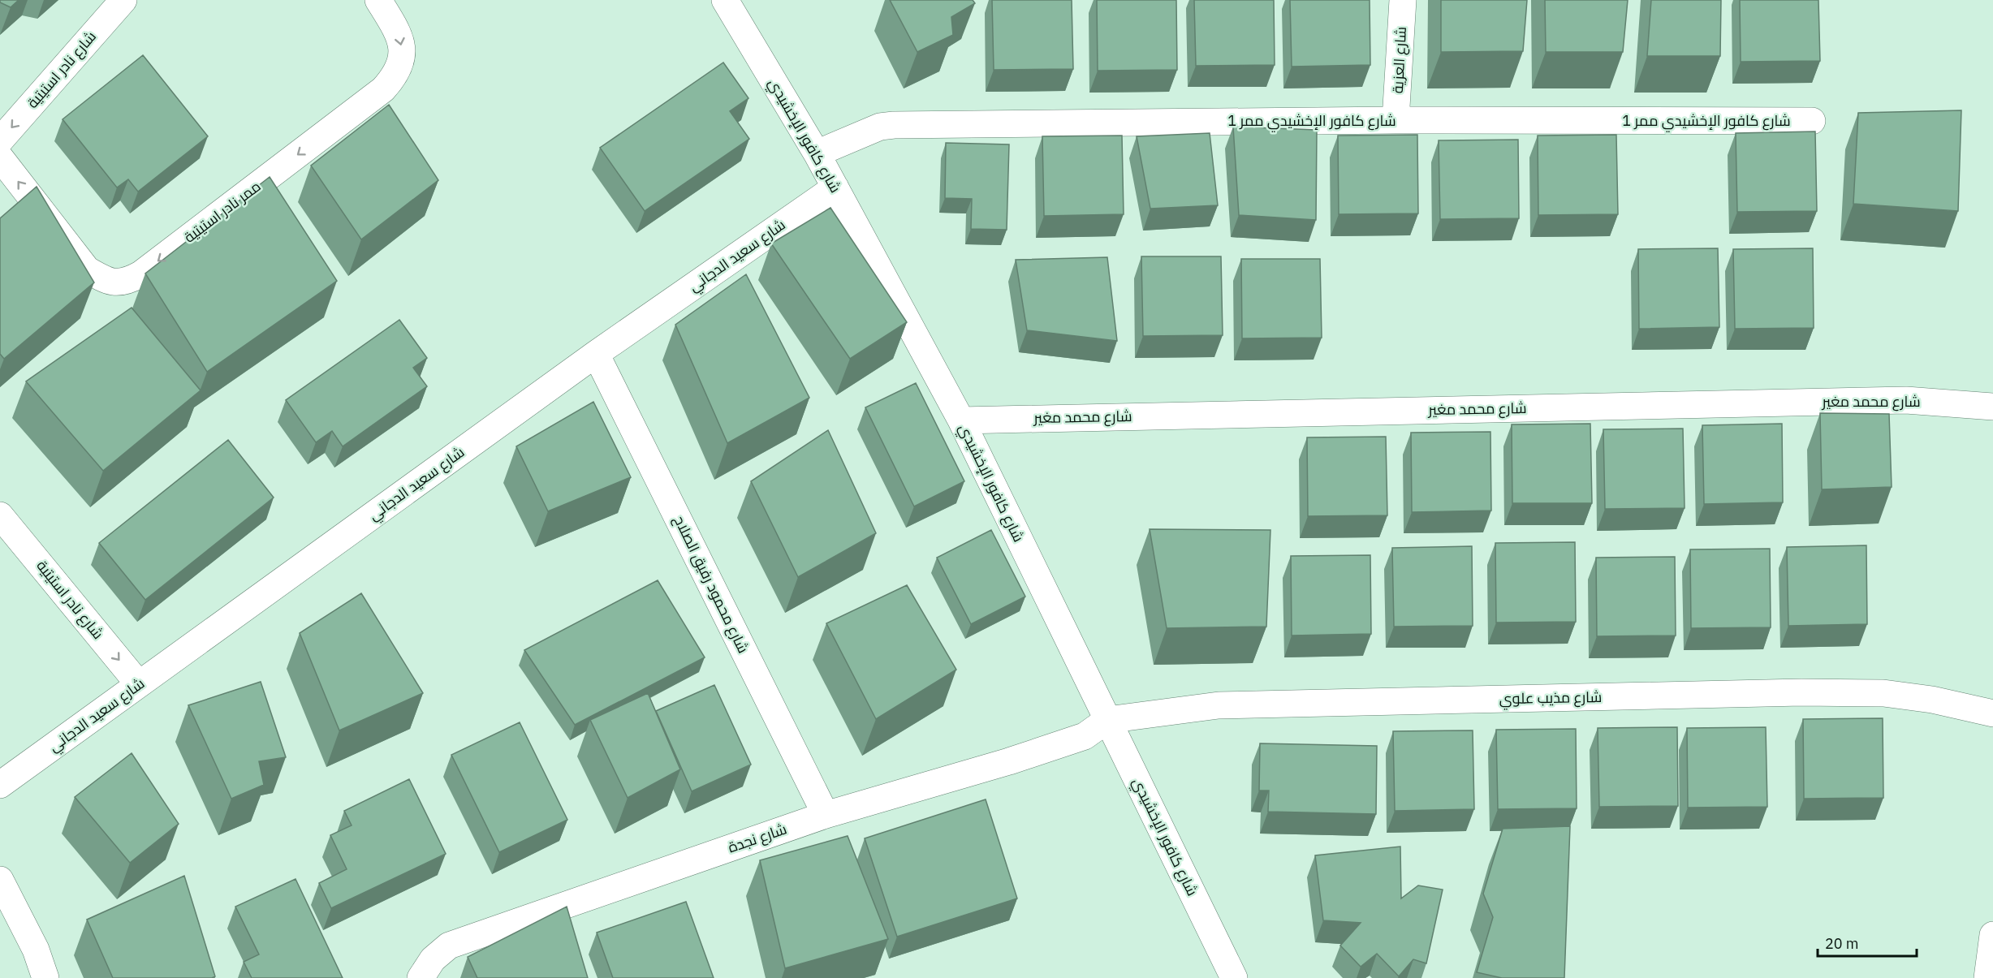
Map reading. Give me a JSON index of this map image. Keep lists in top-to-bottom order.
{
  "streets": {
    "main road": [
      "شارع العزية",
      "شارع نادر استيتية",
      "شارع كافور الإخشيدي ممر 1",
      "شارع كافور الإخشيدي",
      "ممر نادر استيتية",
      "شارع سعيد الدجاني",
      "شارع محمد مغير",
      "شارع محمود رفيق الصلاح",
      "شارع مذيب علوي",
      "شارع نجدة"
    ]
  },
  "crossings": [
    ["شارع العزية", "شارع كافور الإخشيدي ممر 1"],
    ["شارع نادر استيتية", "شارع سعيد الدجاني"],
    ["شارع كافور الإخشيدي ممر 1", "شارع كافور الإخشيدي"],
    ["شارع كافور الإخشيدي", "شارع سعيد الدجاني"],
    ["شارع كافور الإخشيدي", "شارع محمد مغير"],
    ["شارع كافور الإخشيدي", "شارع مذيب علوي"],
    ["شارع كافور الإخشيدي", "شارع نجدة"],
    ["شارع سعيد الدجاني", "شارع محمود رفيق الصلاح"],
    ["شارع محمود رفيق الصلاح", "شارع نجدة"],
    ["شارع مذيب علوي", "شارع نجدة"]
  ],
  "scale_bar": "20 m"
}
